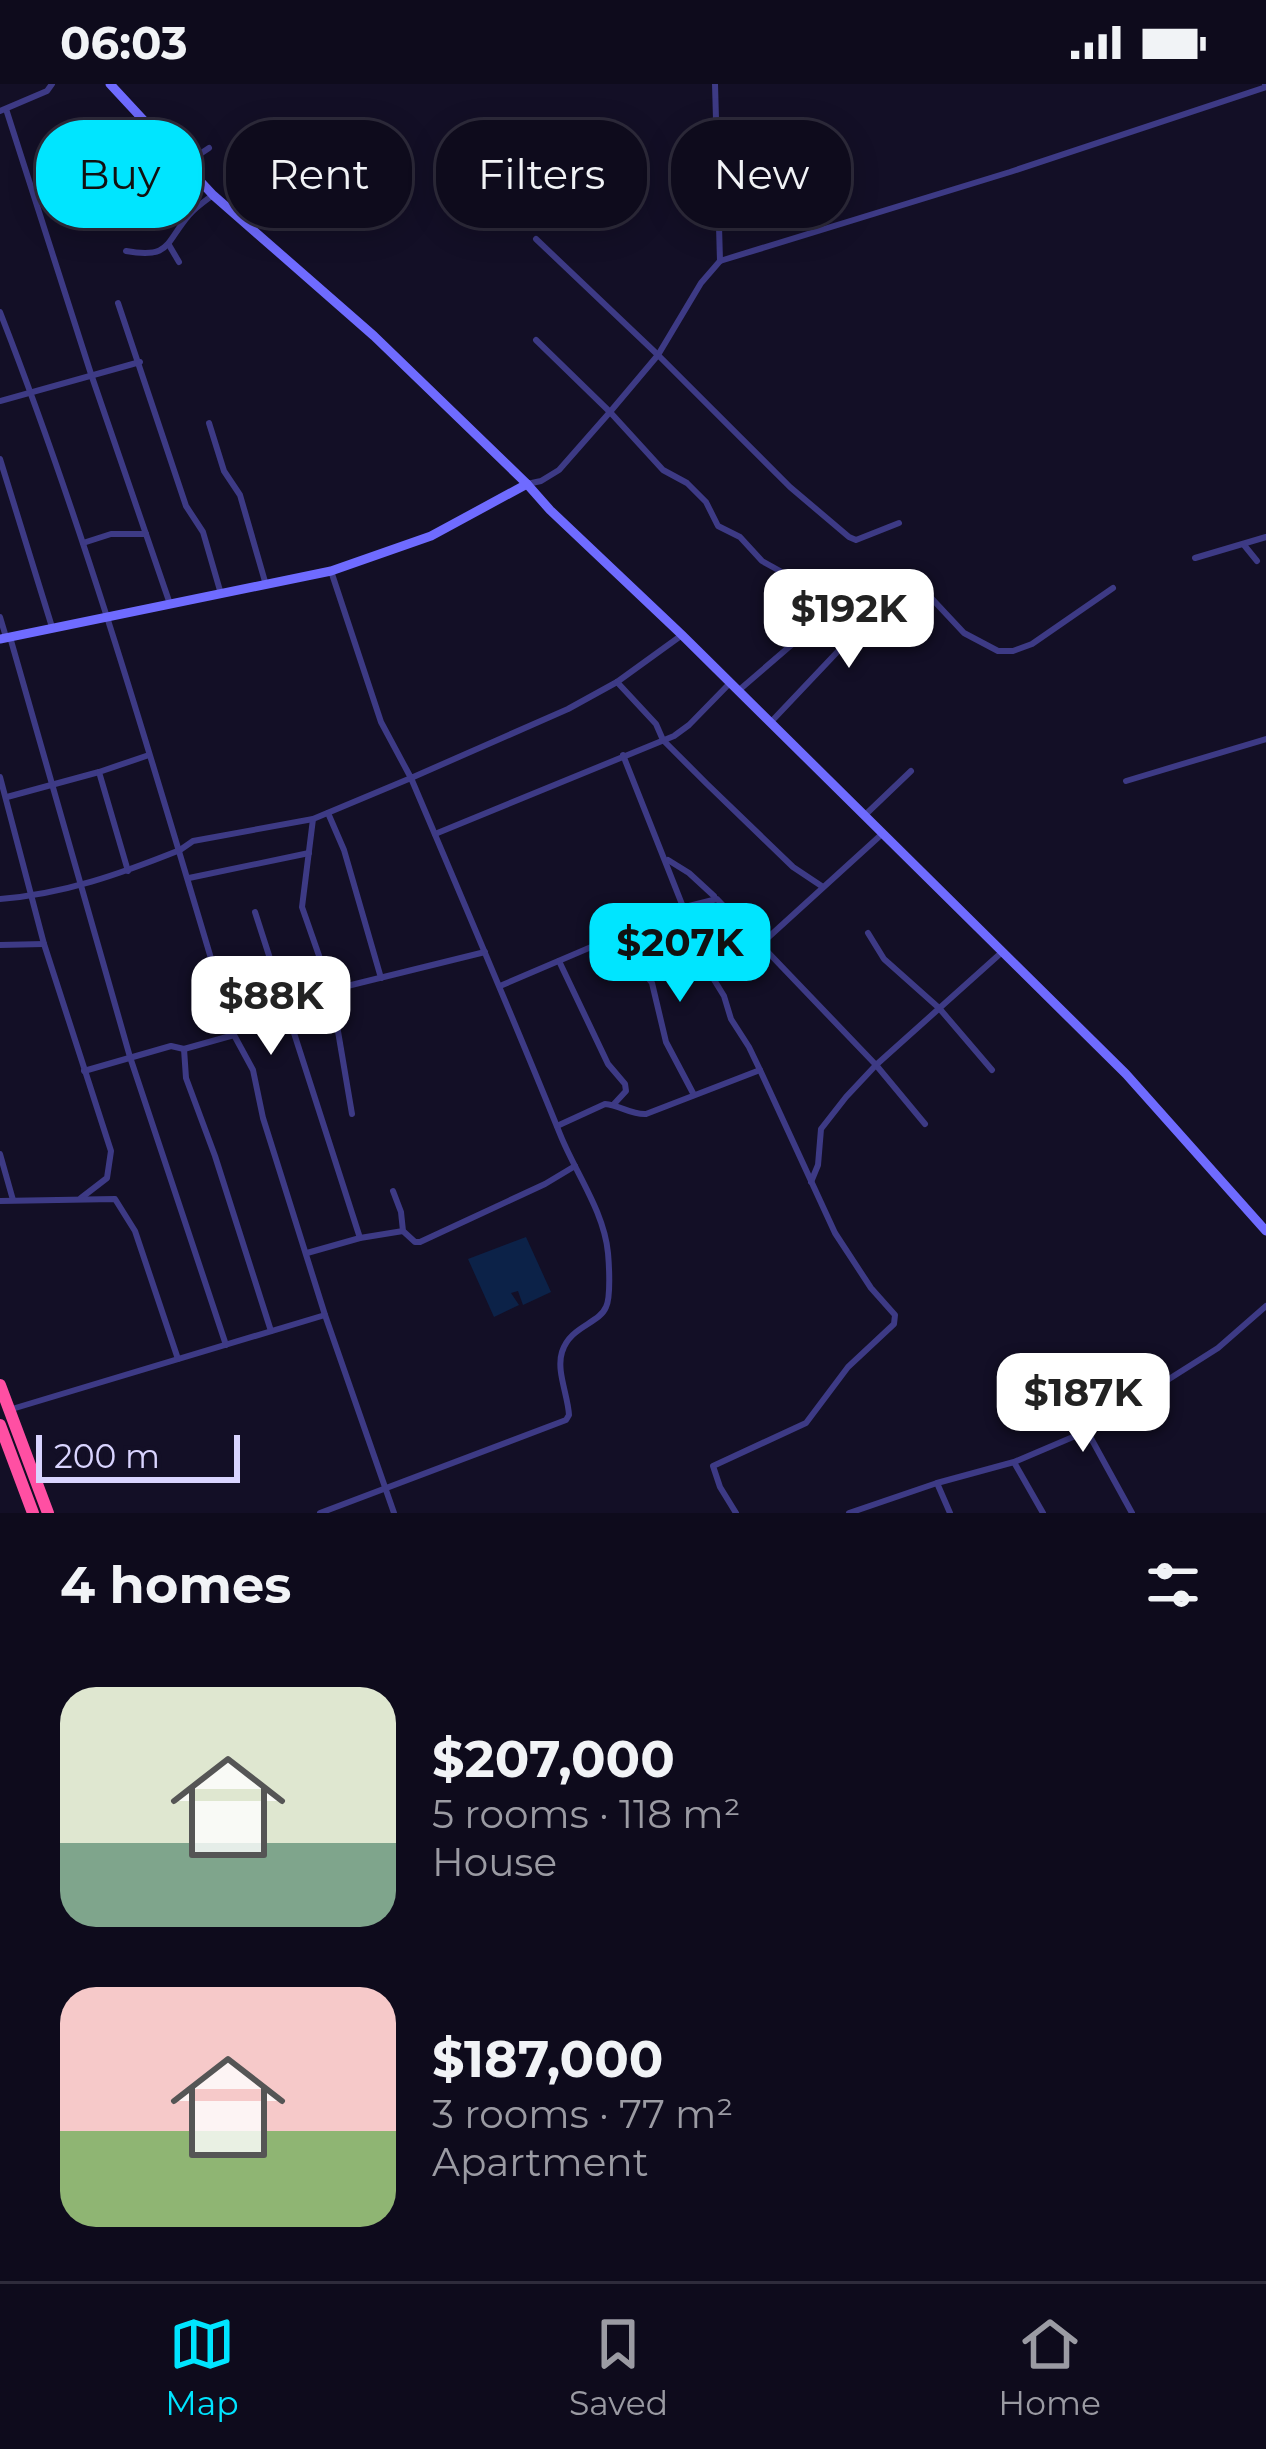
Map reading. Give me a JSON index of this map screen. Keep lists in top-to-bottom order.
{
  "scale_bar": "200 m",
  "page": {
    "status": "06:03",
    "chip": [
      "Buy",
      "Rent",
      "Filters",
      "New"
    ],
    "price": [
      "$192K",
      "$207K",
      "$88K",
      "$187K"
    ],
    "scale": "200 m",
    "heading": "4 homes",
    "list": [
      {
        "name": "$207,000",
        "note": "5 rooms · 118 m² · House"
      },
      {
        "name": "$187,000",
        "note": "3 rooms · 77 m² · Apartment"
      }
    ],
    "tabs": ["Map", "Saved", "Home"]
  }
}
